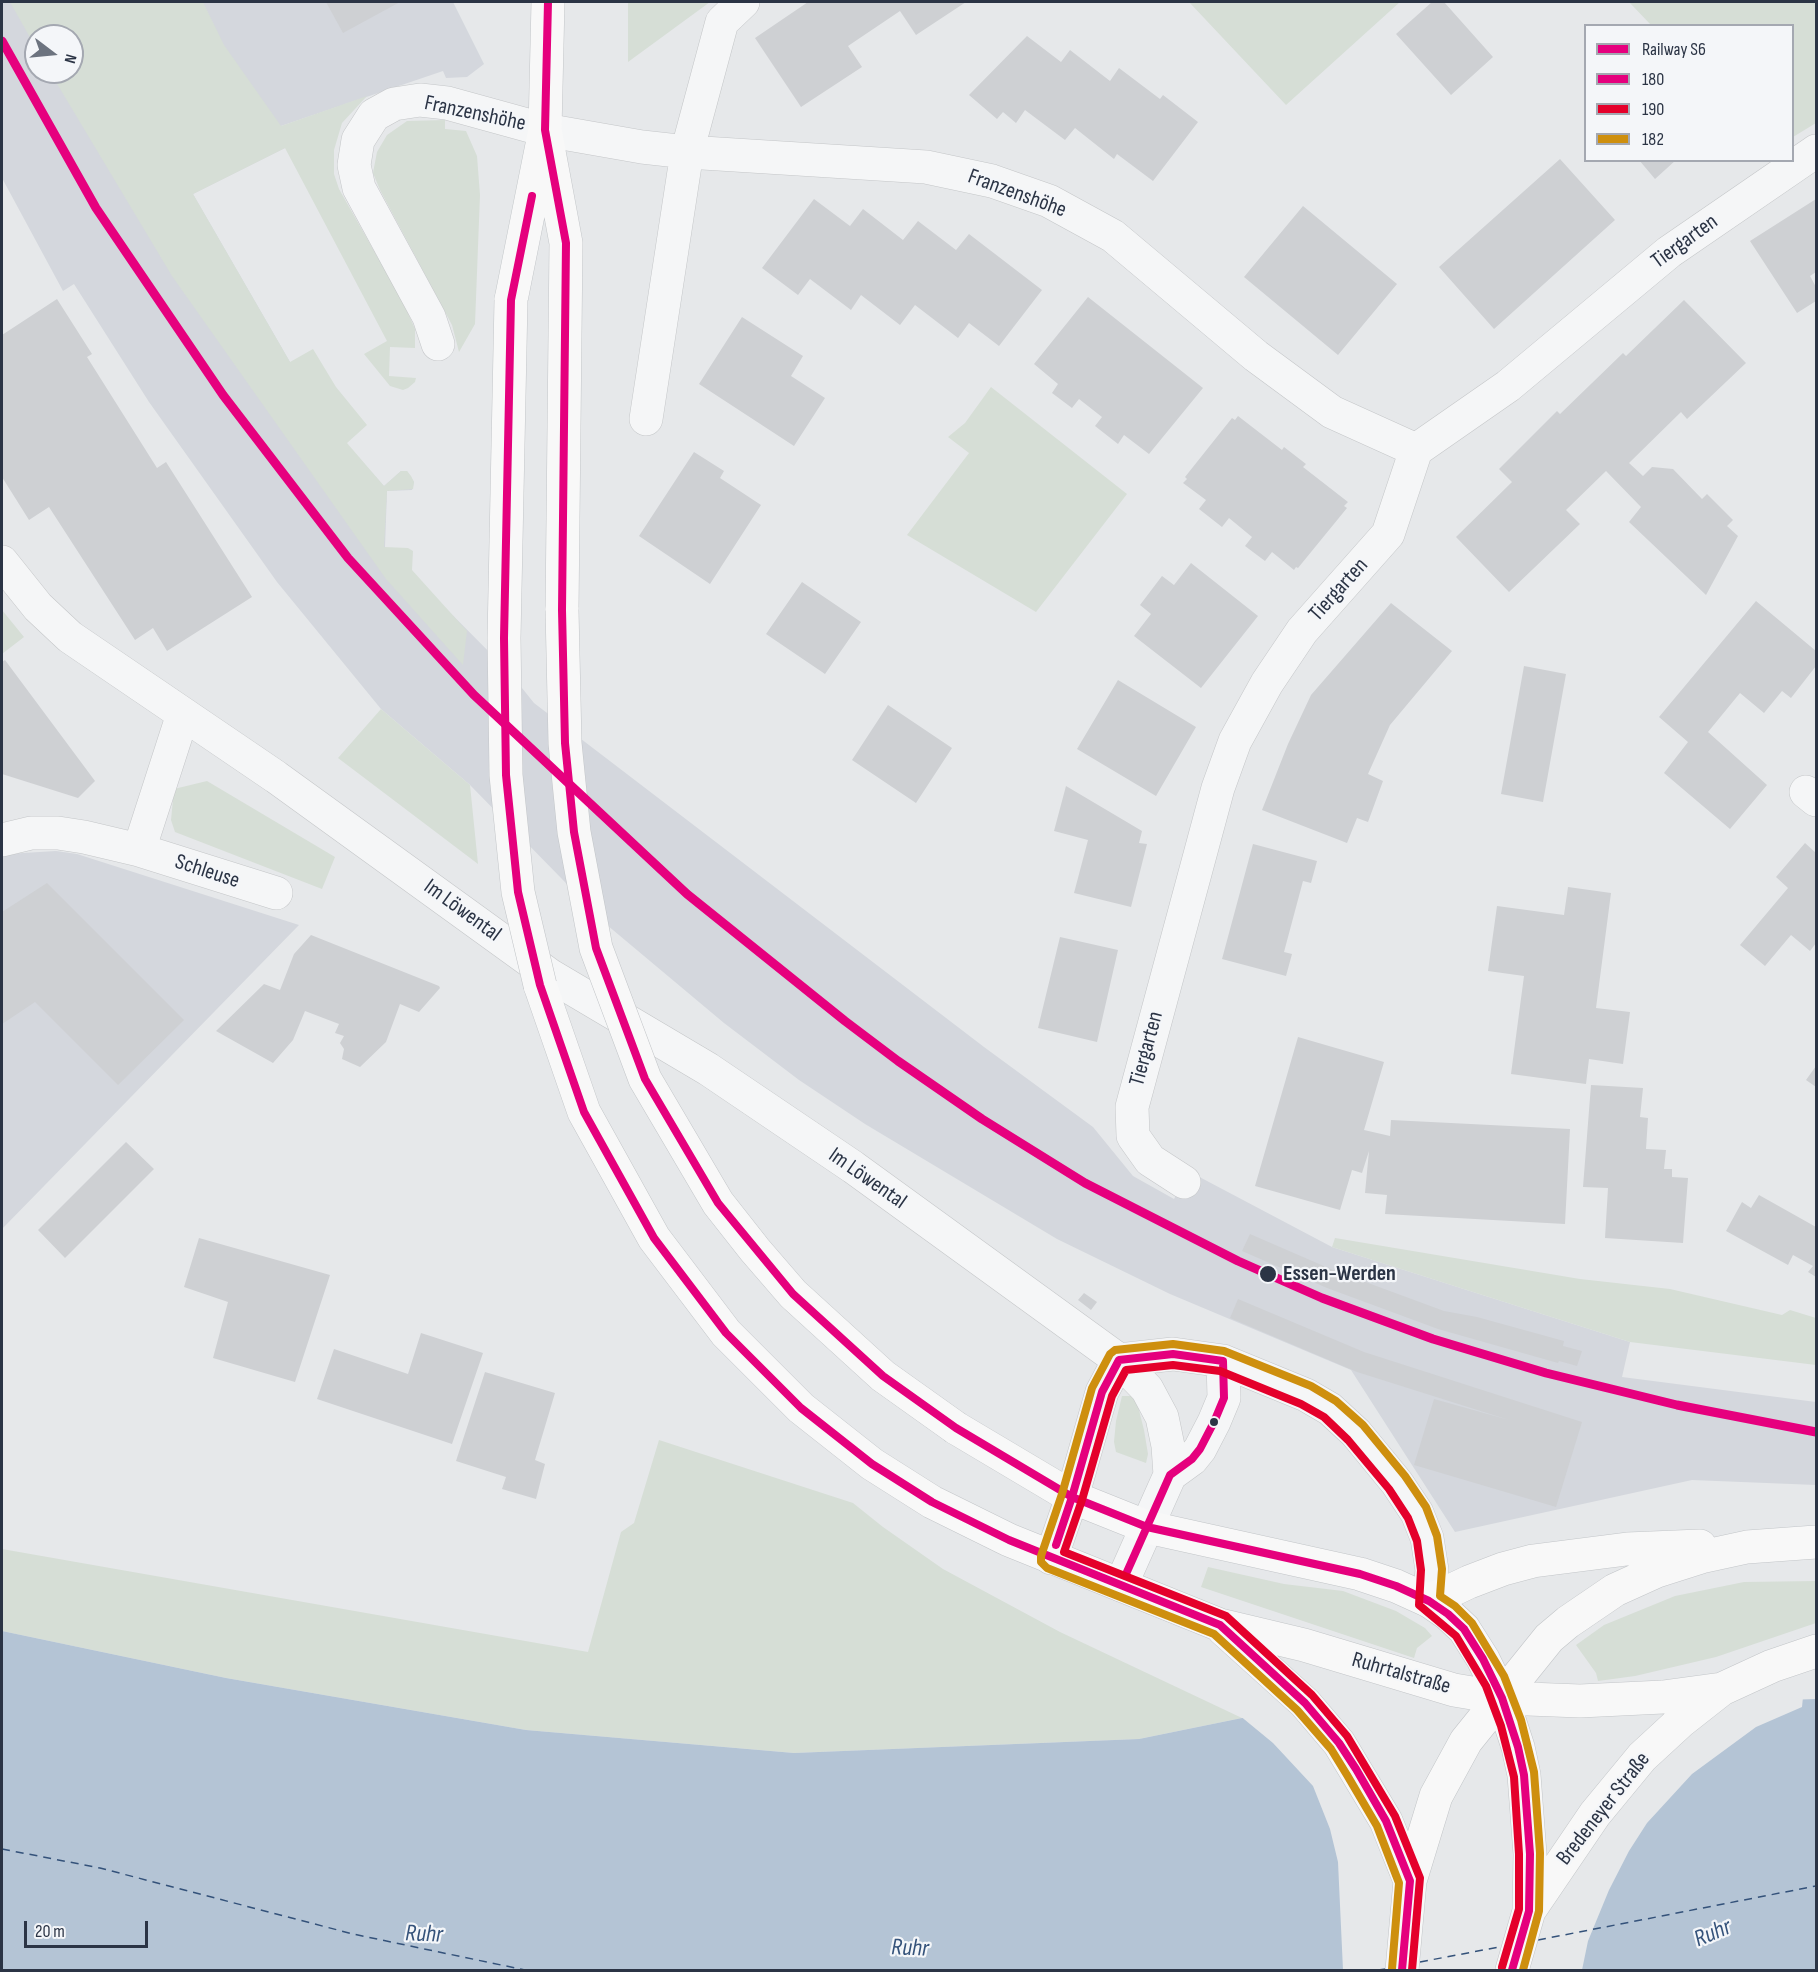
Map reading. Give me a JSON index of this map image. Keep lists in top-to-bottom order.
{
  "streets": {
    "main road": ["Ruhrtalstraße", "Bredeneyer Straße"],
    "street": [
      "Franzenshöhe",
      "Tiergarten",
      "Schleuse",
      "Im Löwental"
    ]
  },
  "crossings": [
    ["Franzenshöhe", "Tiergarten"],
    ["Franzenshöhe", "Ruhrtalstraße"],
    ["Im Löwental", "Ruhrtalstraße"]
  ],
  "water": ["Ruhr"],
  "places": ["Essen-Werden"],
  "lines": [
    "transit line 180",
    "rail line S6",
    "transit line 182",
    "transit line 190"
  ],
  "legend": [
    "Railway S6",
    "180",
    "190",
    "182"
  ],
  "scale_bar": "20 m",
  "north": "right"
}
